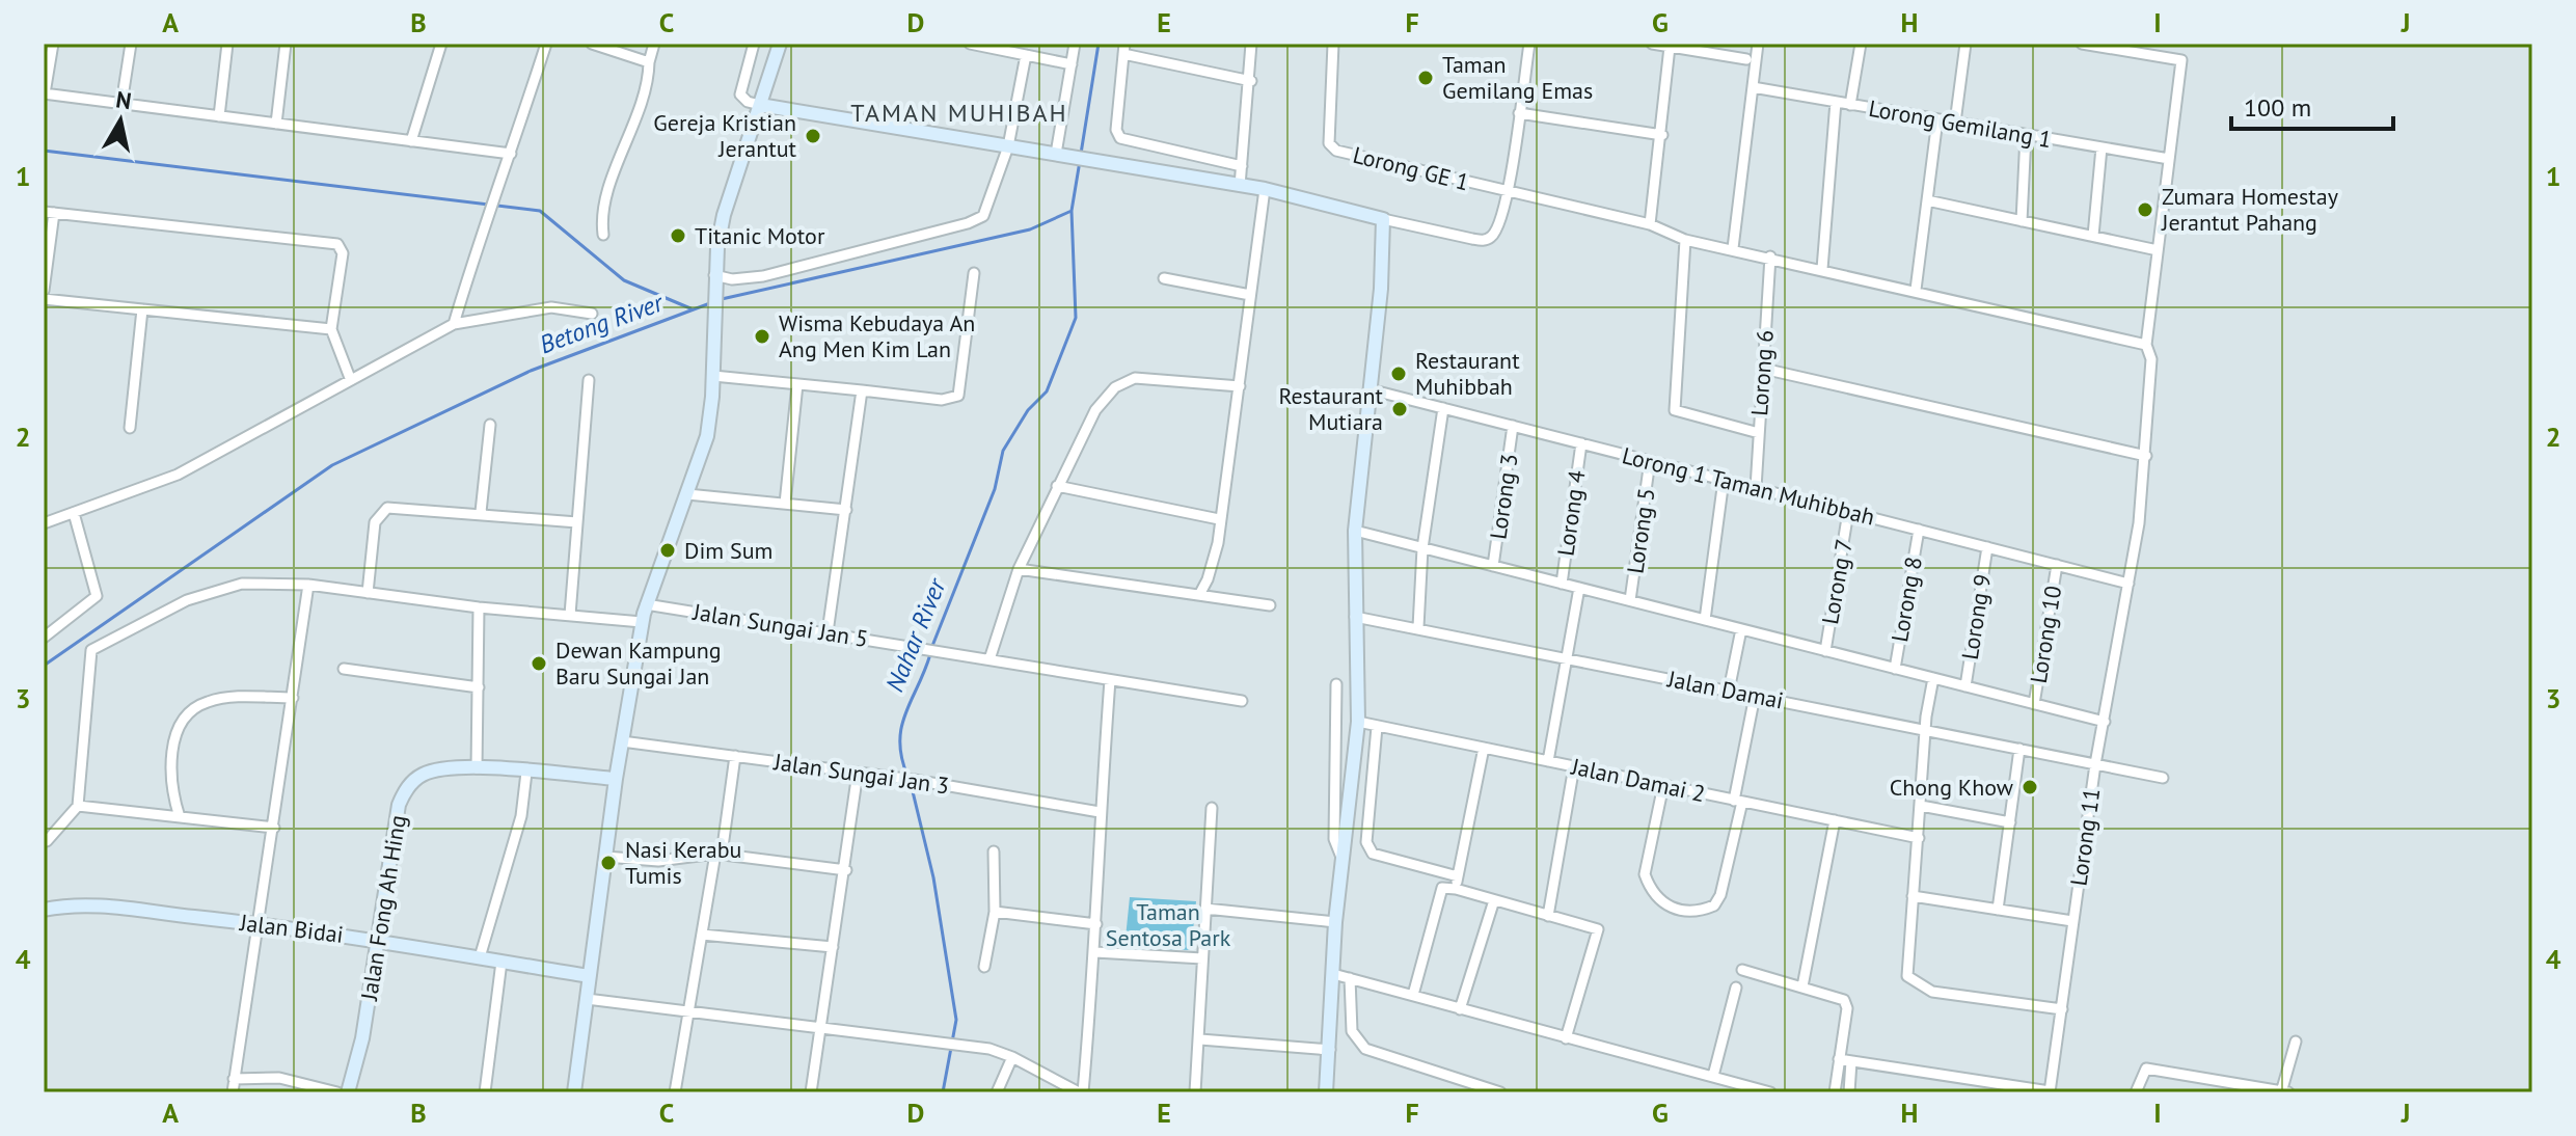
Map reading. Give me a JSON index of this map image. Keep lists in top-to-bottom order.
{
  "streets": {
    "street": [
      "Lorong Gemilang 1",
      "Lorong GE 1",
      "Lorong 6",
      "Lorong 1 Taman Muhibbah",
      "Lorong 3",
      "Lorong 4",
      "Lorong 5",
      "Lorong 7",
      "Lorong 8",
      "Lorong 9",
      "Jalan Sungai Jan 5",
      "Lorong 10",
      "Jalan Damai",
      "Jalan Sungai Jan 3",
      "Jalan Damai 2",
      "Lorong 11",
      "Jalan Fong Ah Hing",
      "Jalan Bidai"
    ]
  },
  "crossings": [
    ["Lorong Gemilang 1", "Lorong 11"],
    ["Lorong 6", "Lorong 1 Taman Muhibbah"],
    ["Lorong 1 Taman Muhibbah", "Lorong 3"],
    ["Lorong 1 Taman Muhibbah", "Lorong 4"],
    ["Lorong 1 Taman Muhibbah", "Lorong 5"],
    ["Lorong 1 Taman Muhibbah", "Lorong 7"],
    ["Lorong 1 Taman Muhibbah", "Lorong 8"],
    ["Lorong 1 Taman Muhibbah", "Lorong 9"],
    ["Lorong 1 Taman Muhibbah", "Lorong 10"],
    ["Lorong 1 Taman Muhibbah", "Lorong 11"],
    ["Jalan Damai", "Lorong 11"],
    ["Jalan Fong Ah Hing", "Jalan Bidai"]
  ],
  "districts": ["TAMAN MUHIBAH"],
  "water": ["Betong River", "Nahar River"],
  "parks": ["Taman Sentosa Park"],
  "places": [
    "Taman Gemilang Emas",
    "Gereja Kristian Jerantut",
    "Zumara Homestay Jerantut Pahang",
    "Titanic Motor",
    "Wisma Kebudaya An Ang Men Kim Lan",
    "Restaurant Muhibbah",
    "Restaurant Mutiara",
    "Dim Sum",
    "Dewan Kampung Baru Sungai Jan",
    "Chong Khow",
    "Nasi Kerabu Tumis"
  ],
  "scale_bar": "100 m",
  "north": "top",
  "grid": {
    "columns": [
      "A",
      "B",
      "C",
      "D",
      "E",
      "F",
      "G",
      "H",
      "I",
      "J"
    ],
    "rows": [
      "1",
      "2",
      "3",
      "4"
    ]
  }
}
